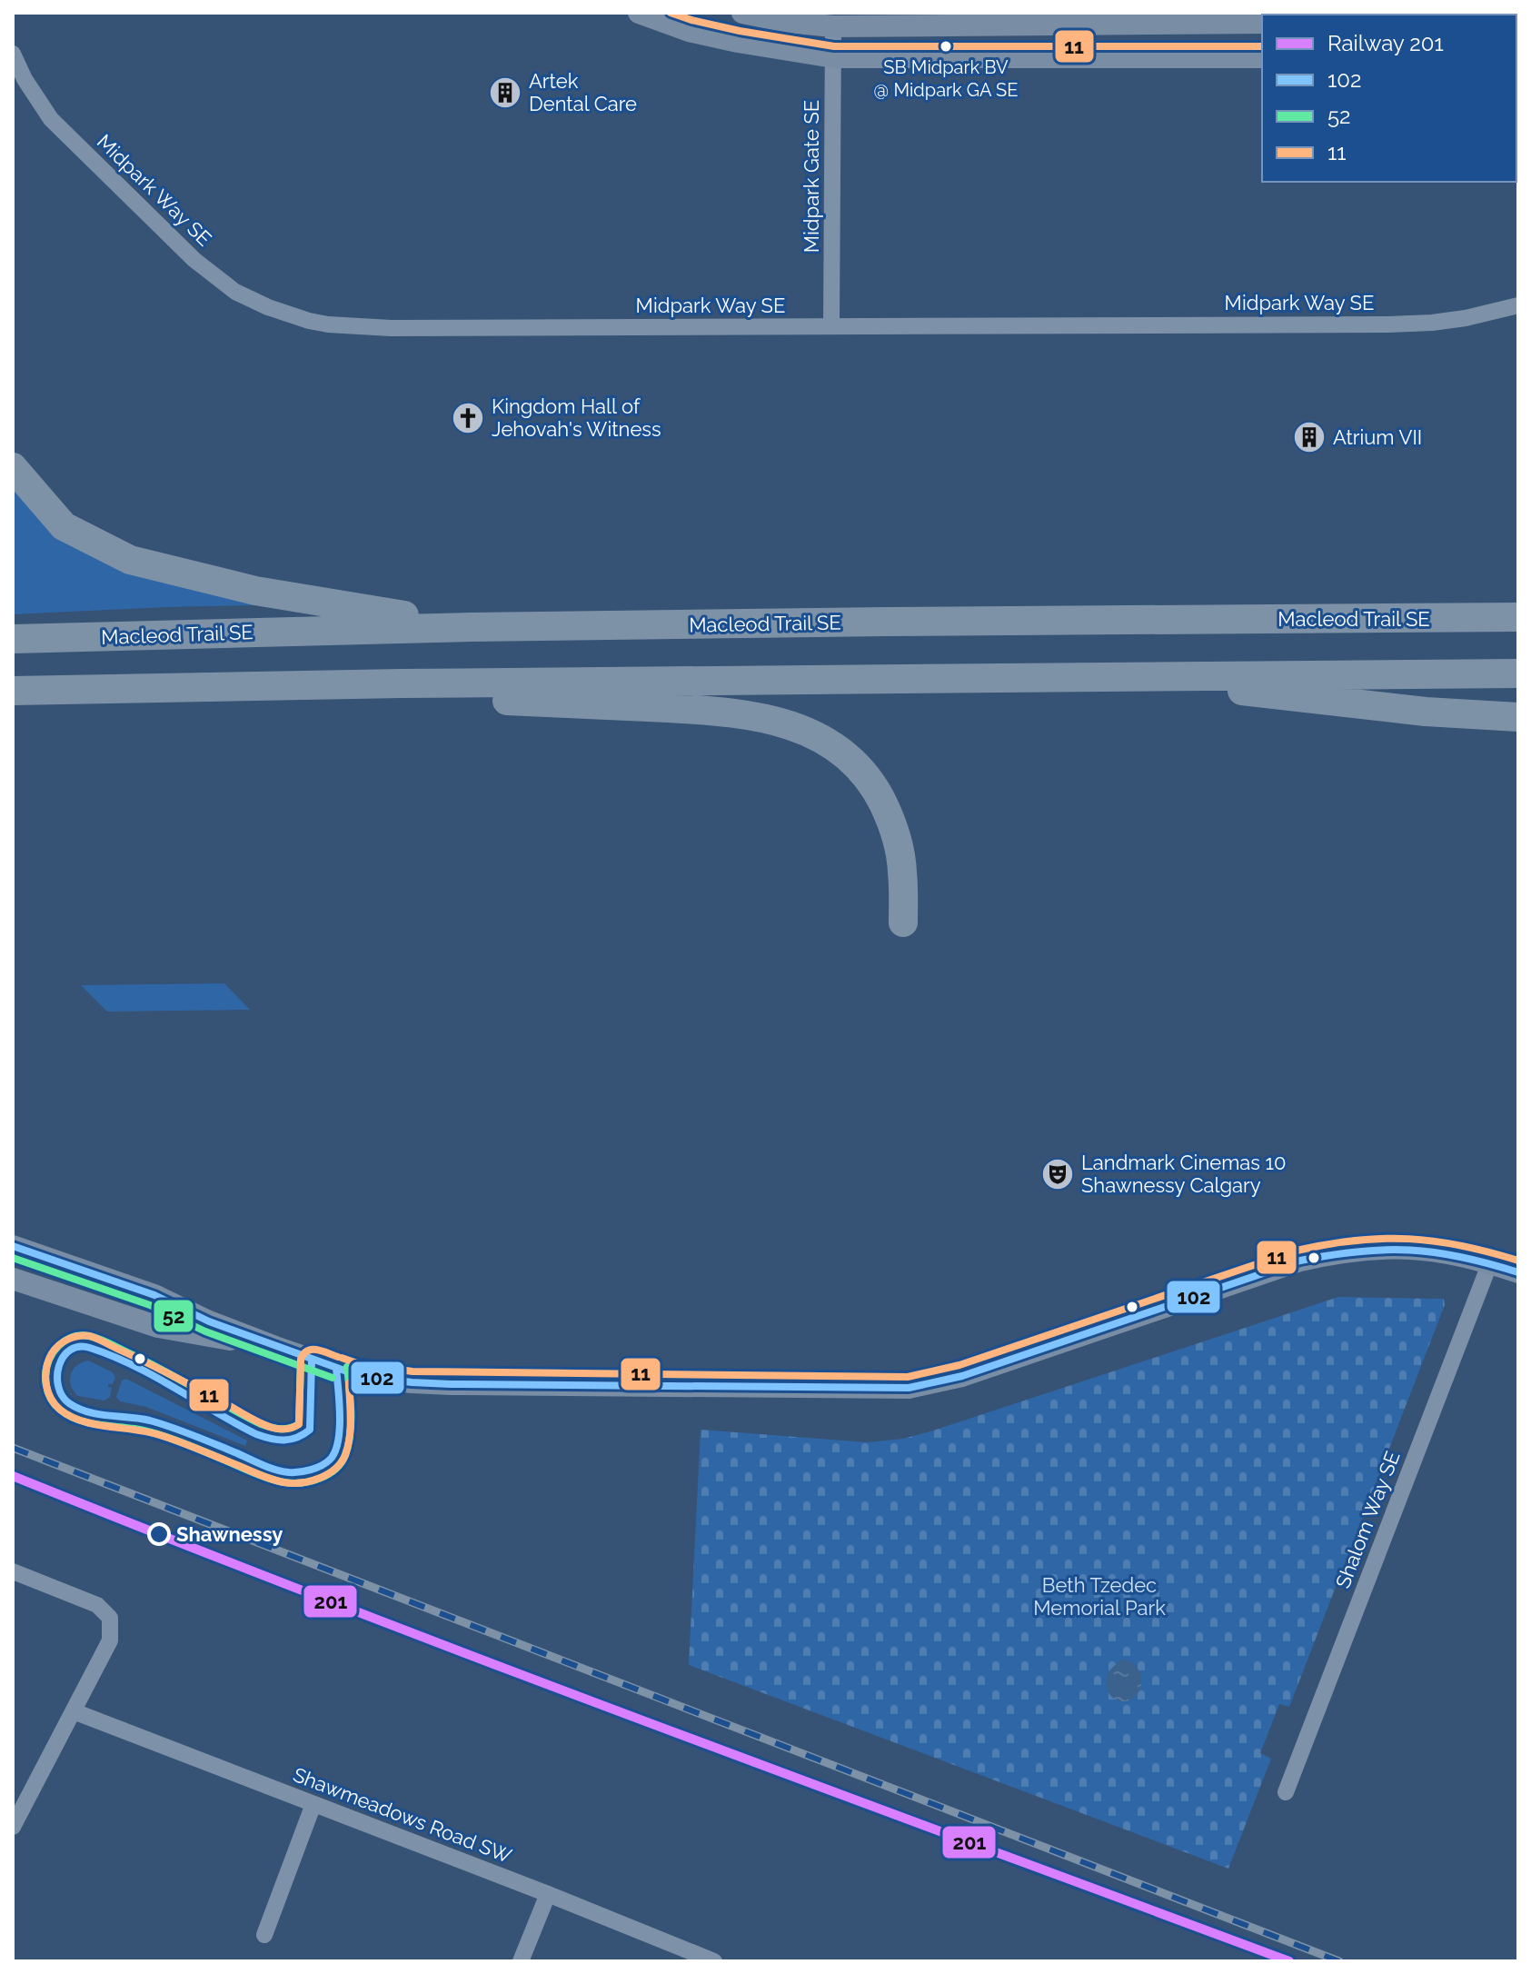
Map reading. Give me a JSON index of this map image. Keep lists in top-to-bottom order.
{
  "streets": {
    "highway": ["Macleod Trail SE"],
    "street": [
      "Midpark Gate SE",
      "Midpark Way SE",
      "Shalom Way SE",
      "Shawmeadows Road SW"
    ]
  },
  "crossings": [
    ["Midpark Gate SE", "Midpark Way SE"]
  ],
  "parks": ["Beth Tzedec Memorial Park"],
  "places": {
    "other": ["SB Midpark BV @ Midpark GA SE", "Shawnessy"],
    "building": ["Artek Dental Care", "Atrium VII"],
    "church": ["Kingdom Hall of Jehovah's Witness"],
    "theatre": ["Landmark Cinemas 10 Shawnessy Calgary"]
  },
  "lines": [
    "transit line 11",
    "transit line 102",
    "transit line 52",
    "rail line 201"
  ],
  "legend": [
    "Railway 201",
    "102",
    "52",
    "11"
  ]
}
